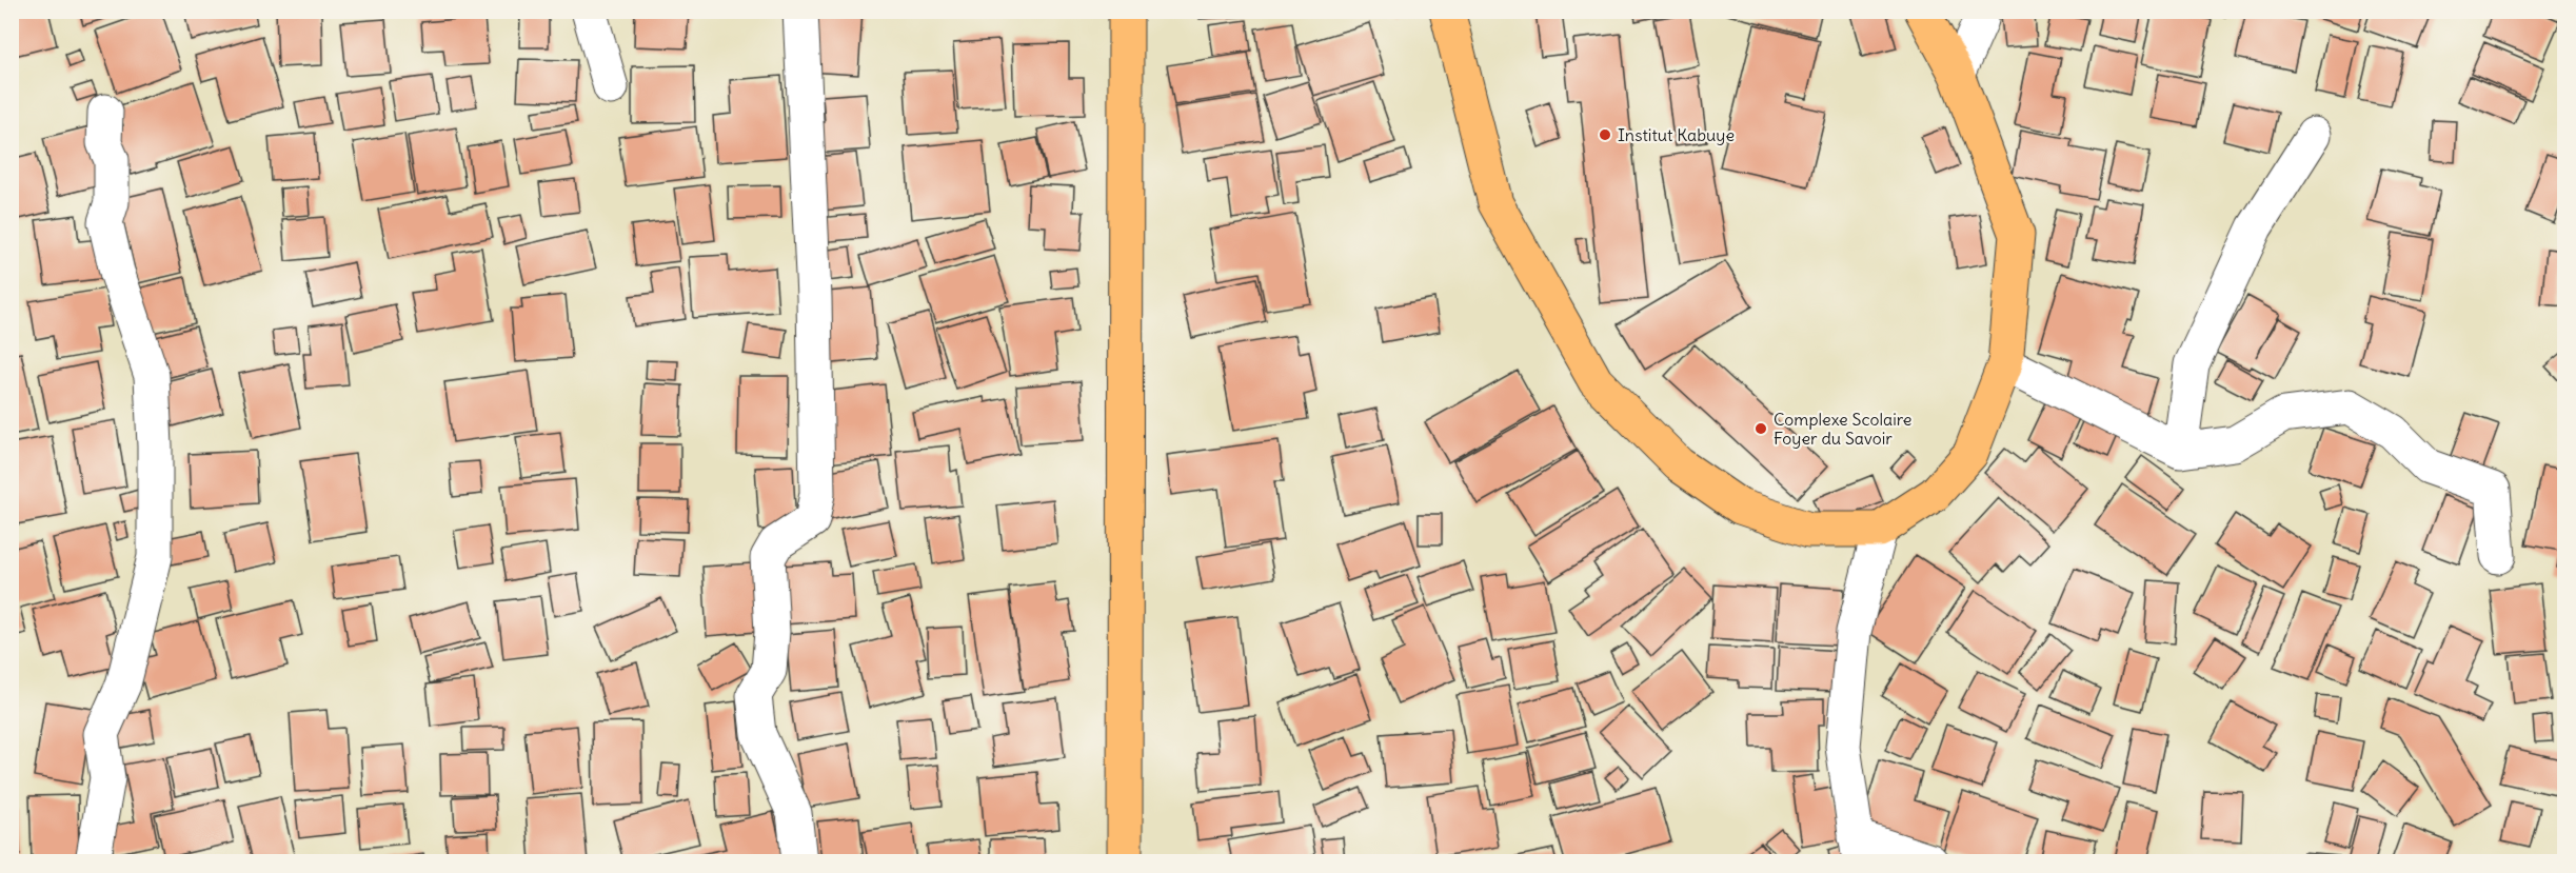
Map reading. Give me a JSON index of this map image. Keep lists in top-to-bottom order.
{
  "places": ["Institut Kabuye", "Complexe Scolaire Foyer du Savoir"]
}
